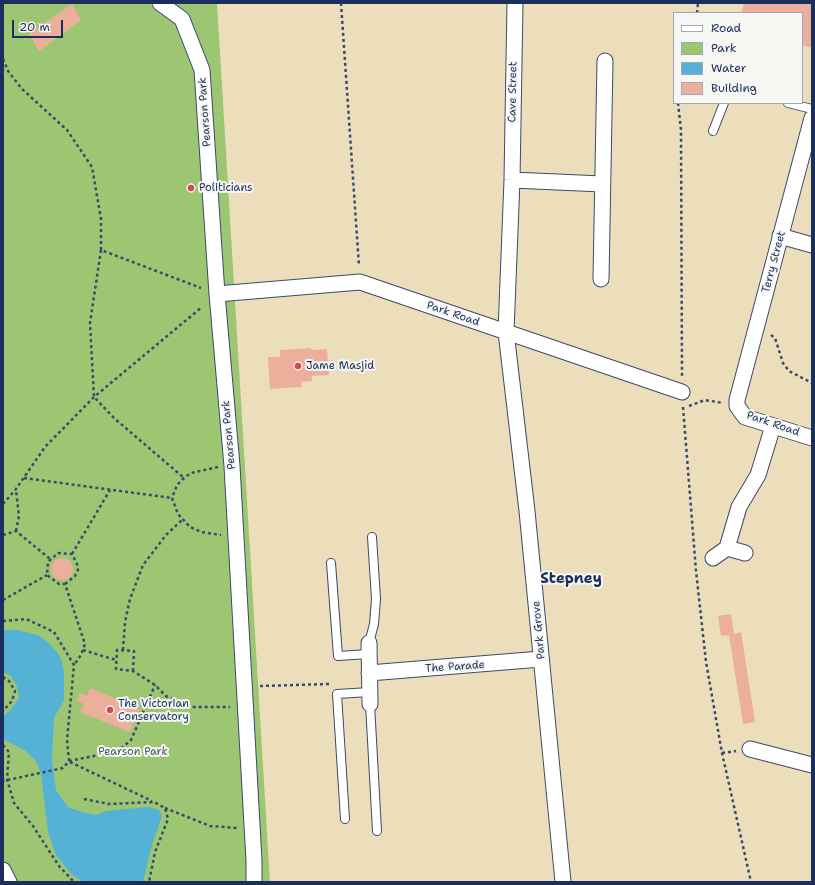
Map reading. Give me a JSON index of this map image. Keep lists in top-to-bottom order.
{
  "streets": {
    "street": [
      "Cave Street",
      "Pearson Park",
      "Terry Street",
      "Park Road",
      "Park Grove",
      "The Parade"
    ]
  },
  "crossings": [
    ["Cave Street", "Park Road"],
    ["Cave Street", "Park Grove"],
    ["Pearson Park", "Park Road"],
    ["Terry Street", "Park Road"],
    ["Park Road", "Park Grove"],
    ["Park Grove", "The Parade"]
  ],
  "districts": ["Stepney"],
  "parks": ["Pearson Park"],
  "places": ["Politicians", "Jame Masjid", "The Victorian Conservatory"],
  "legend": [
    "Road",
    "Park",
    "Water",
    "Building"
  ],
  "scale_bar": "20 m"
}
